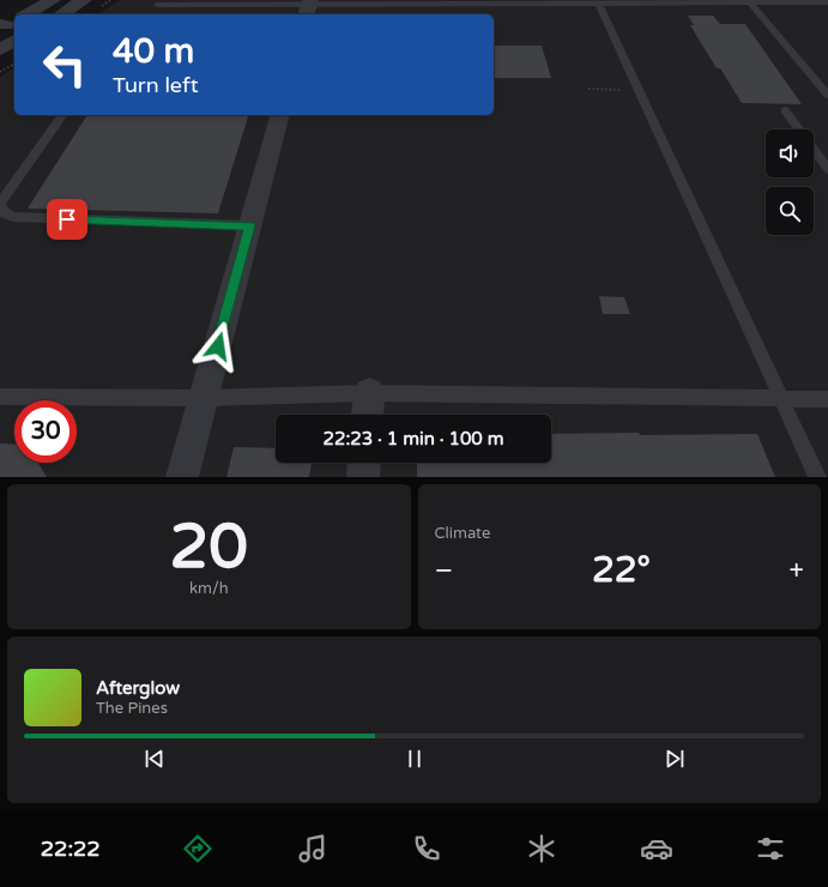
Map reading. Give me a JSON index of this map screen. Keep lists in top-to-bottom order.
{
  "page": {
    "turn": ["40 m", "Turn left"],
    "limit": "30",
    "trip": "22:23 · 1 min · 100 m",
    "tile": [
      ["20", "km/h"],
      "Climate"
    ],
    "heat": ["−", "22°", "+"],
    "song": ["Afterglow", "The Pines"],
    "tabs": "22:22"
  }
}
